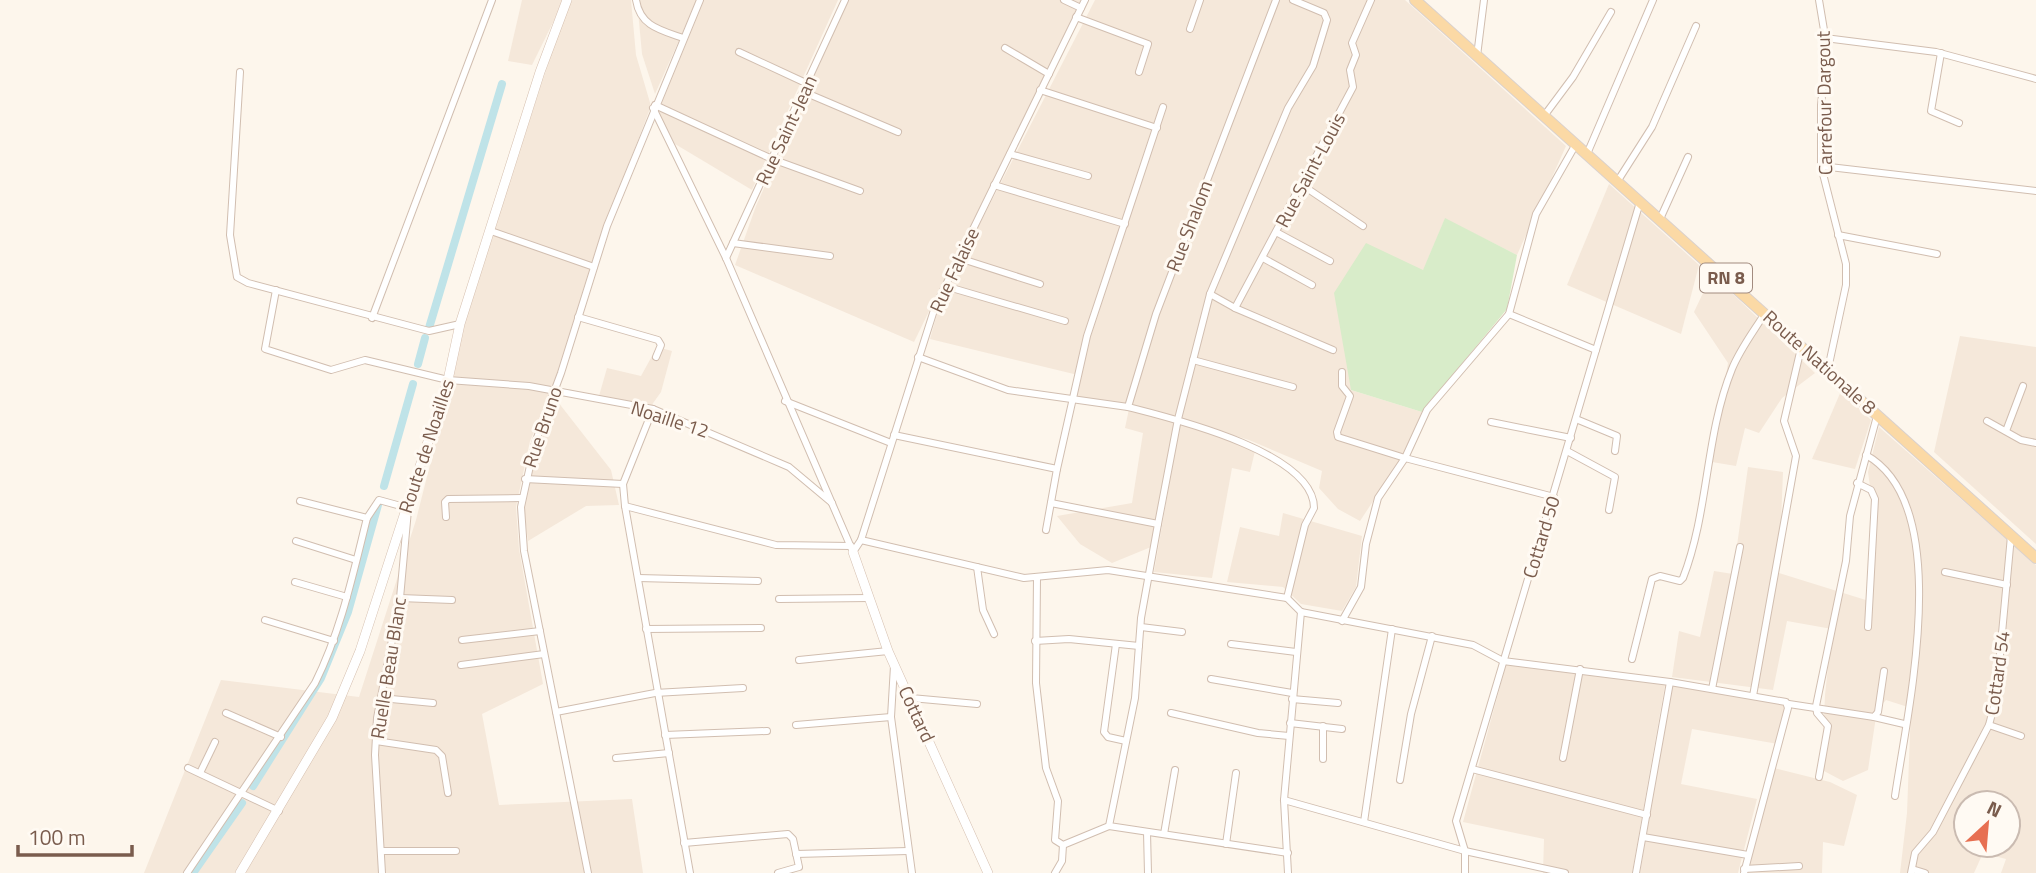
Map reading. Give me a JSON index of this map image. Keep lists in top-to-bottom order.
{
  "streets": {
    "main road": ["RN 8", "Route Nationale 8"],
    "street": [
      "Carrefour Dargout",
      "Rue Saint-Jean",
      "Rue Saint-Louis",
      "Rue Shalom",
      "Rue Falaise",
      "Noaille 12",
      "Rue Bruno",
      "Route de Noailles",
      "Cottard 50",
      "Ruelle Beau Blanc",
      "Cottard 54",
      "Cottard"
    ]
  },
  "crossings": [
    ["Carrefour Dargout", "Route Nationale 8"],
    ["Rue Falaise", "Cottard"],
    ["Route Nationale 8", "Cottard 50"],
    ["Route Nationale 8", "Cottard 54"],
    ["Noaille 12", "Rue Bruno"],
    ["Noaille 12", "Route de Noailles"],
    ["Route de Noailles", "Ruelle Beau Blanc"]
  ],
  "scale_bar": "100 m",
  "north": "top right"
}
